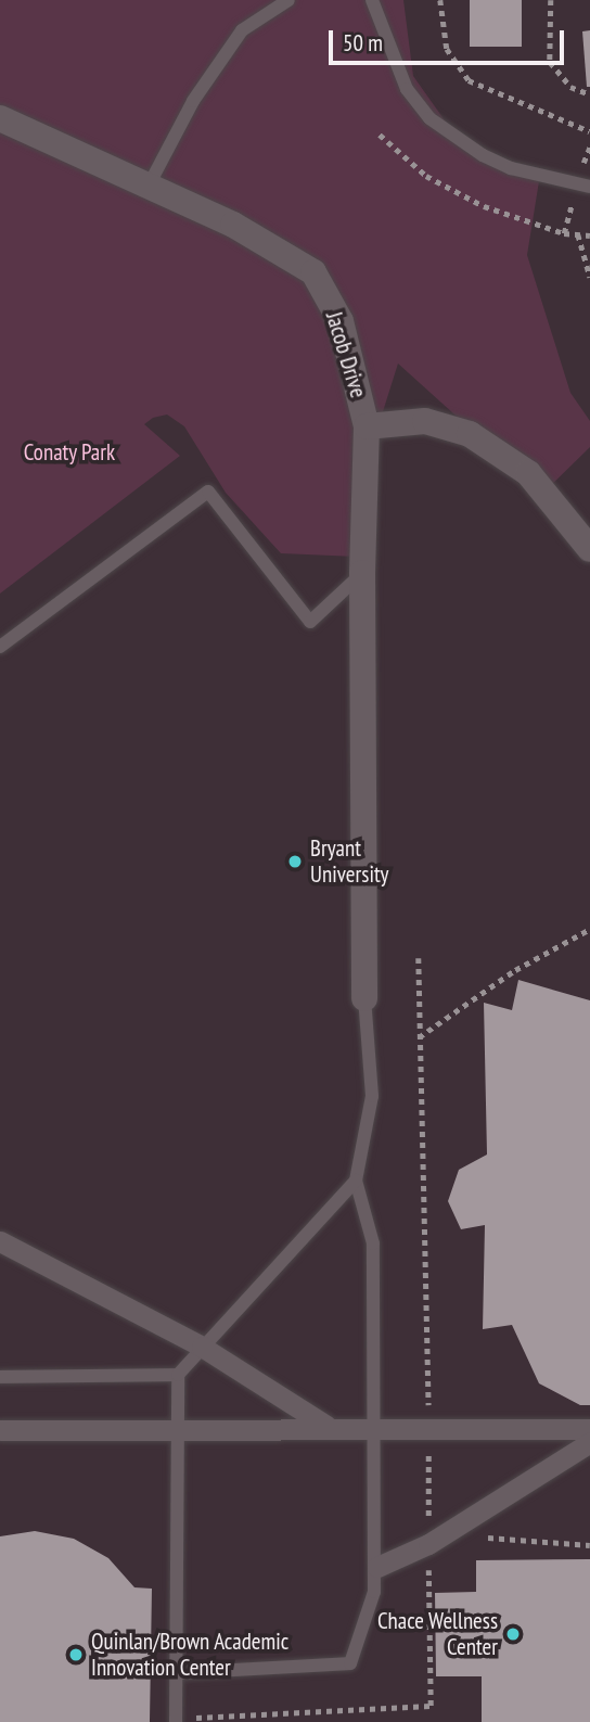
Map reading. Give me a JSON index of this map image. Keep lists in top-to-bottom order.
{
  "streets": {
    "street": ["Jacob Drive"]
  },
  "parks": ["Conaty Park"],
  "places": ["Bryant University", "Chace Wellness Center", "Quinlan/Brown Academic Innovation Center"],
  "scale_bar": "50 m"
}
